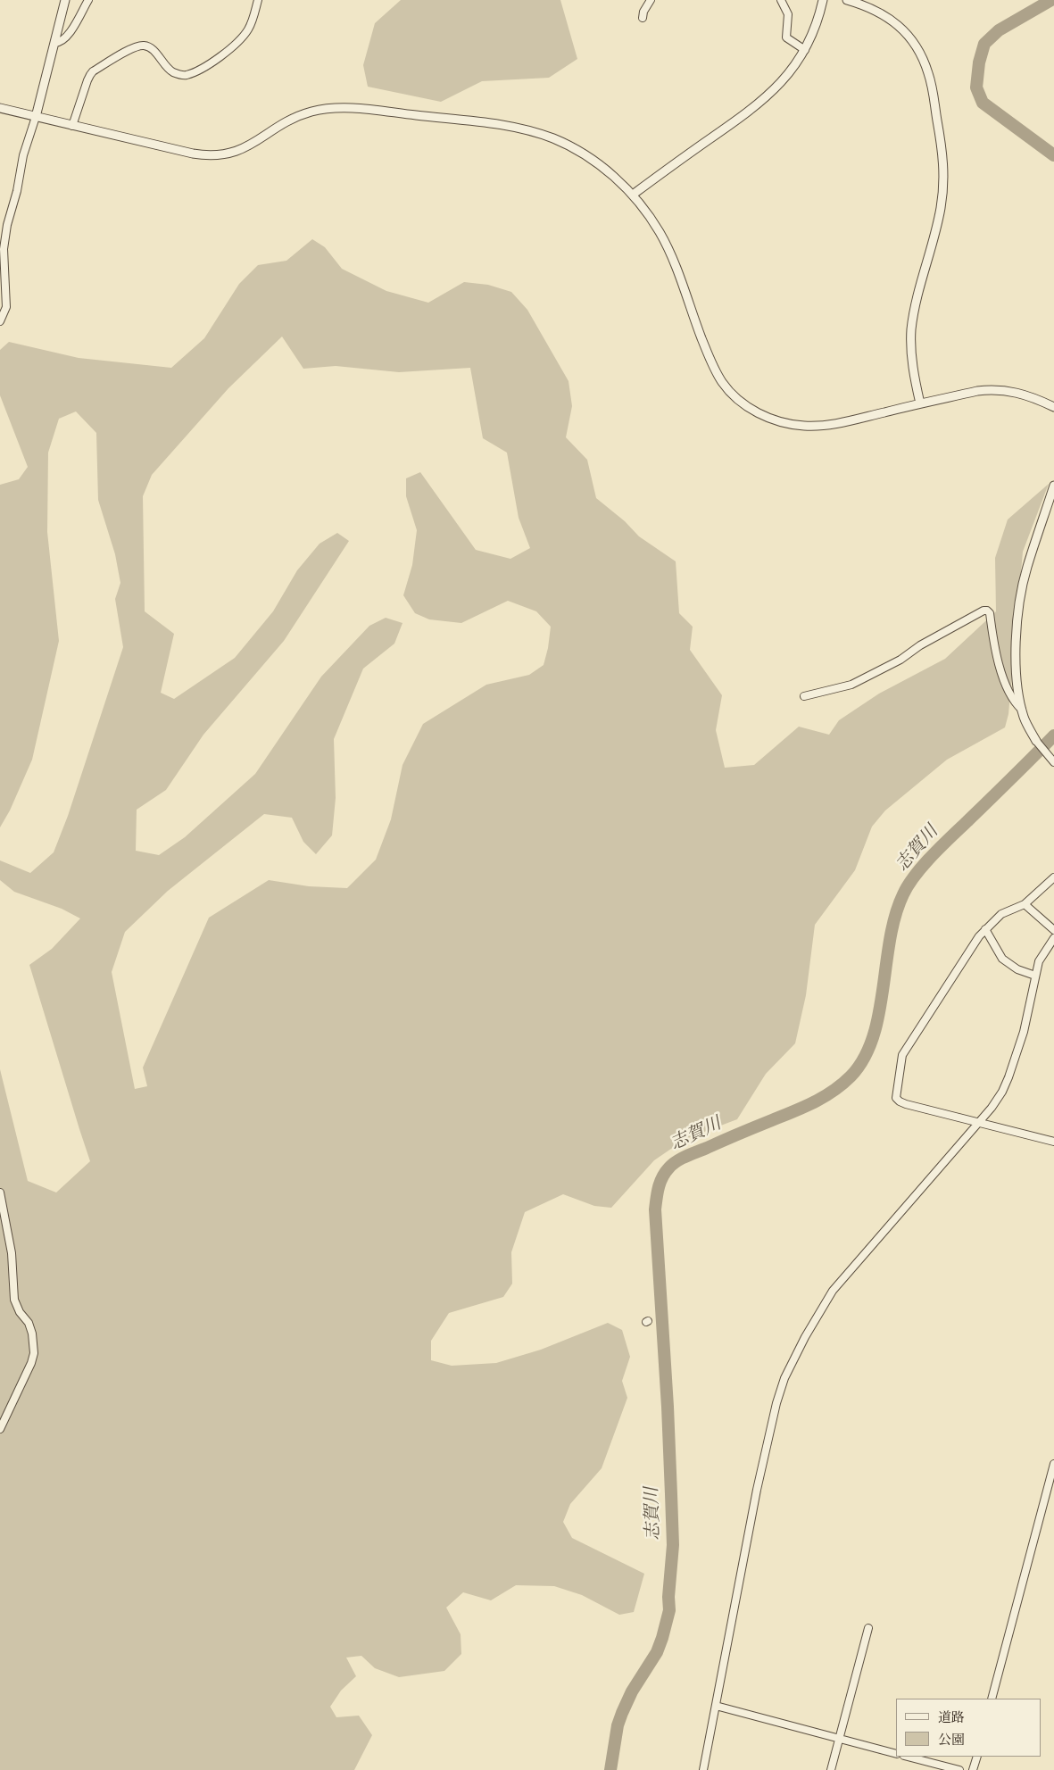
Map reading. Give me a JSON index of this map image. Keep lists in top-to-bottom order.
{
  "water": ["志賀川"],
  "legend": ["道路", "公園"]
}
